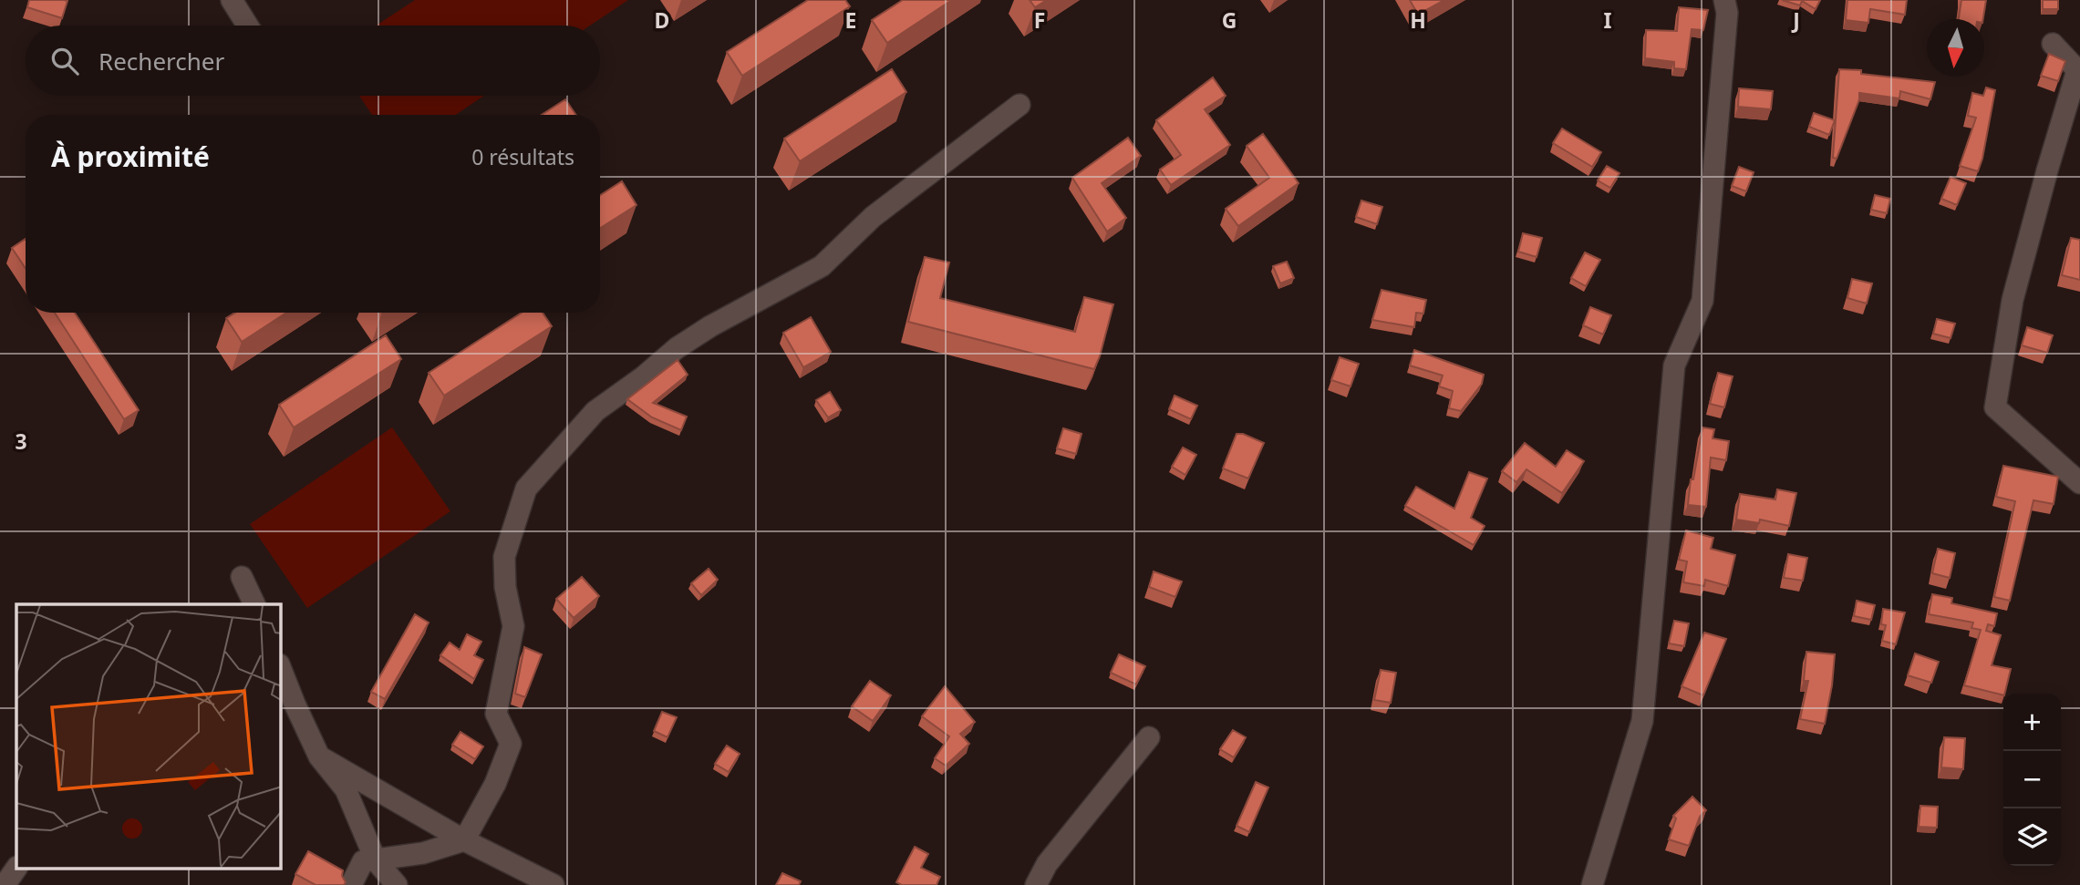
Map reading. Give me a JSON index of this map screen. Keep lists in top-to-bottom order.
{
  "north": "bottom",
  "page": {
    "search": "Rechercher",
    "heading": ["À proximité", "0 résultats"],
    "map_buttons": ["+", "−"]
  },
  "grid": {
    "columns": [
      "D",
      "E",
      "F",
      "G",
      "H",
      "I",
      "J"
    ],
    "rows": ["3"]
  }
}
